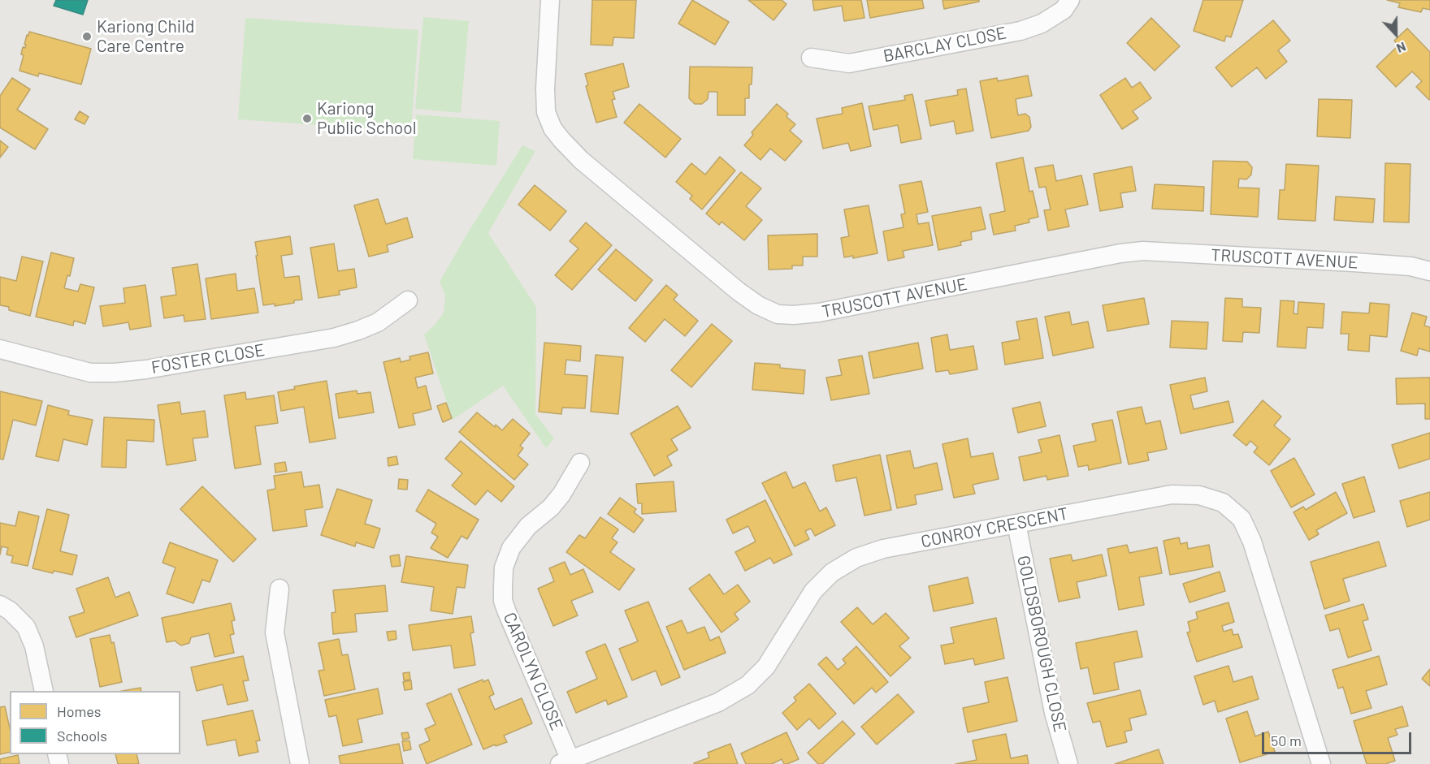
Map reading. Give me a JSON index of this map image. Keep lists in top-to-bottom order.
{
  "streets": {
    "street": [
      "BARCLAY CLOSE",
      "TRUSCOTT AVENUE",
      "FOSTER CLOSE",
      "CONROY CRESCENT",
      "GOLDSBOROUGH CLOSE",
      "CAROLYN CLOSE"
    ]
  },
  "crossings": [
    ["CONROY CRESCENT", "GOLDSBOROUGH CLOSE"],
    ["CONROY CRESCENT", "CAROLYN CLOSE"]
  ],
  "places": ["Kariong Child Care Centre", "Kariong Public School"],
  "legend": ["Homes", "Schools"],
  "scale_bar": "50 m",
  "north": "bottom"
}
